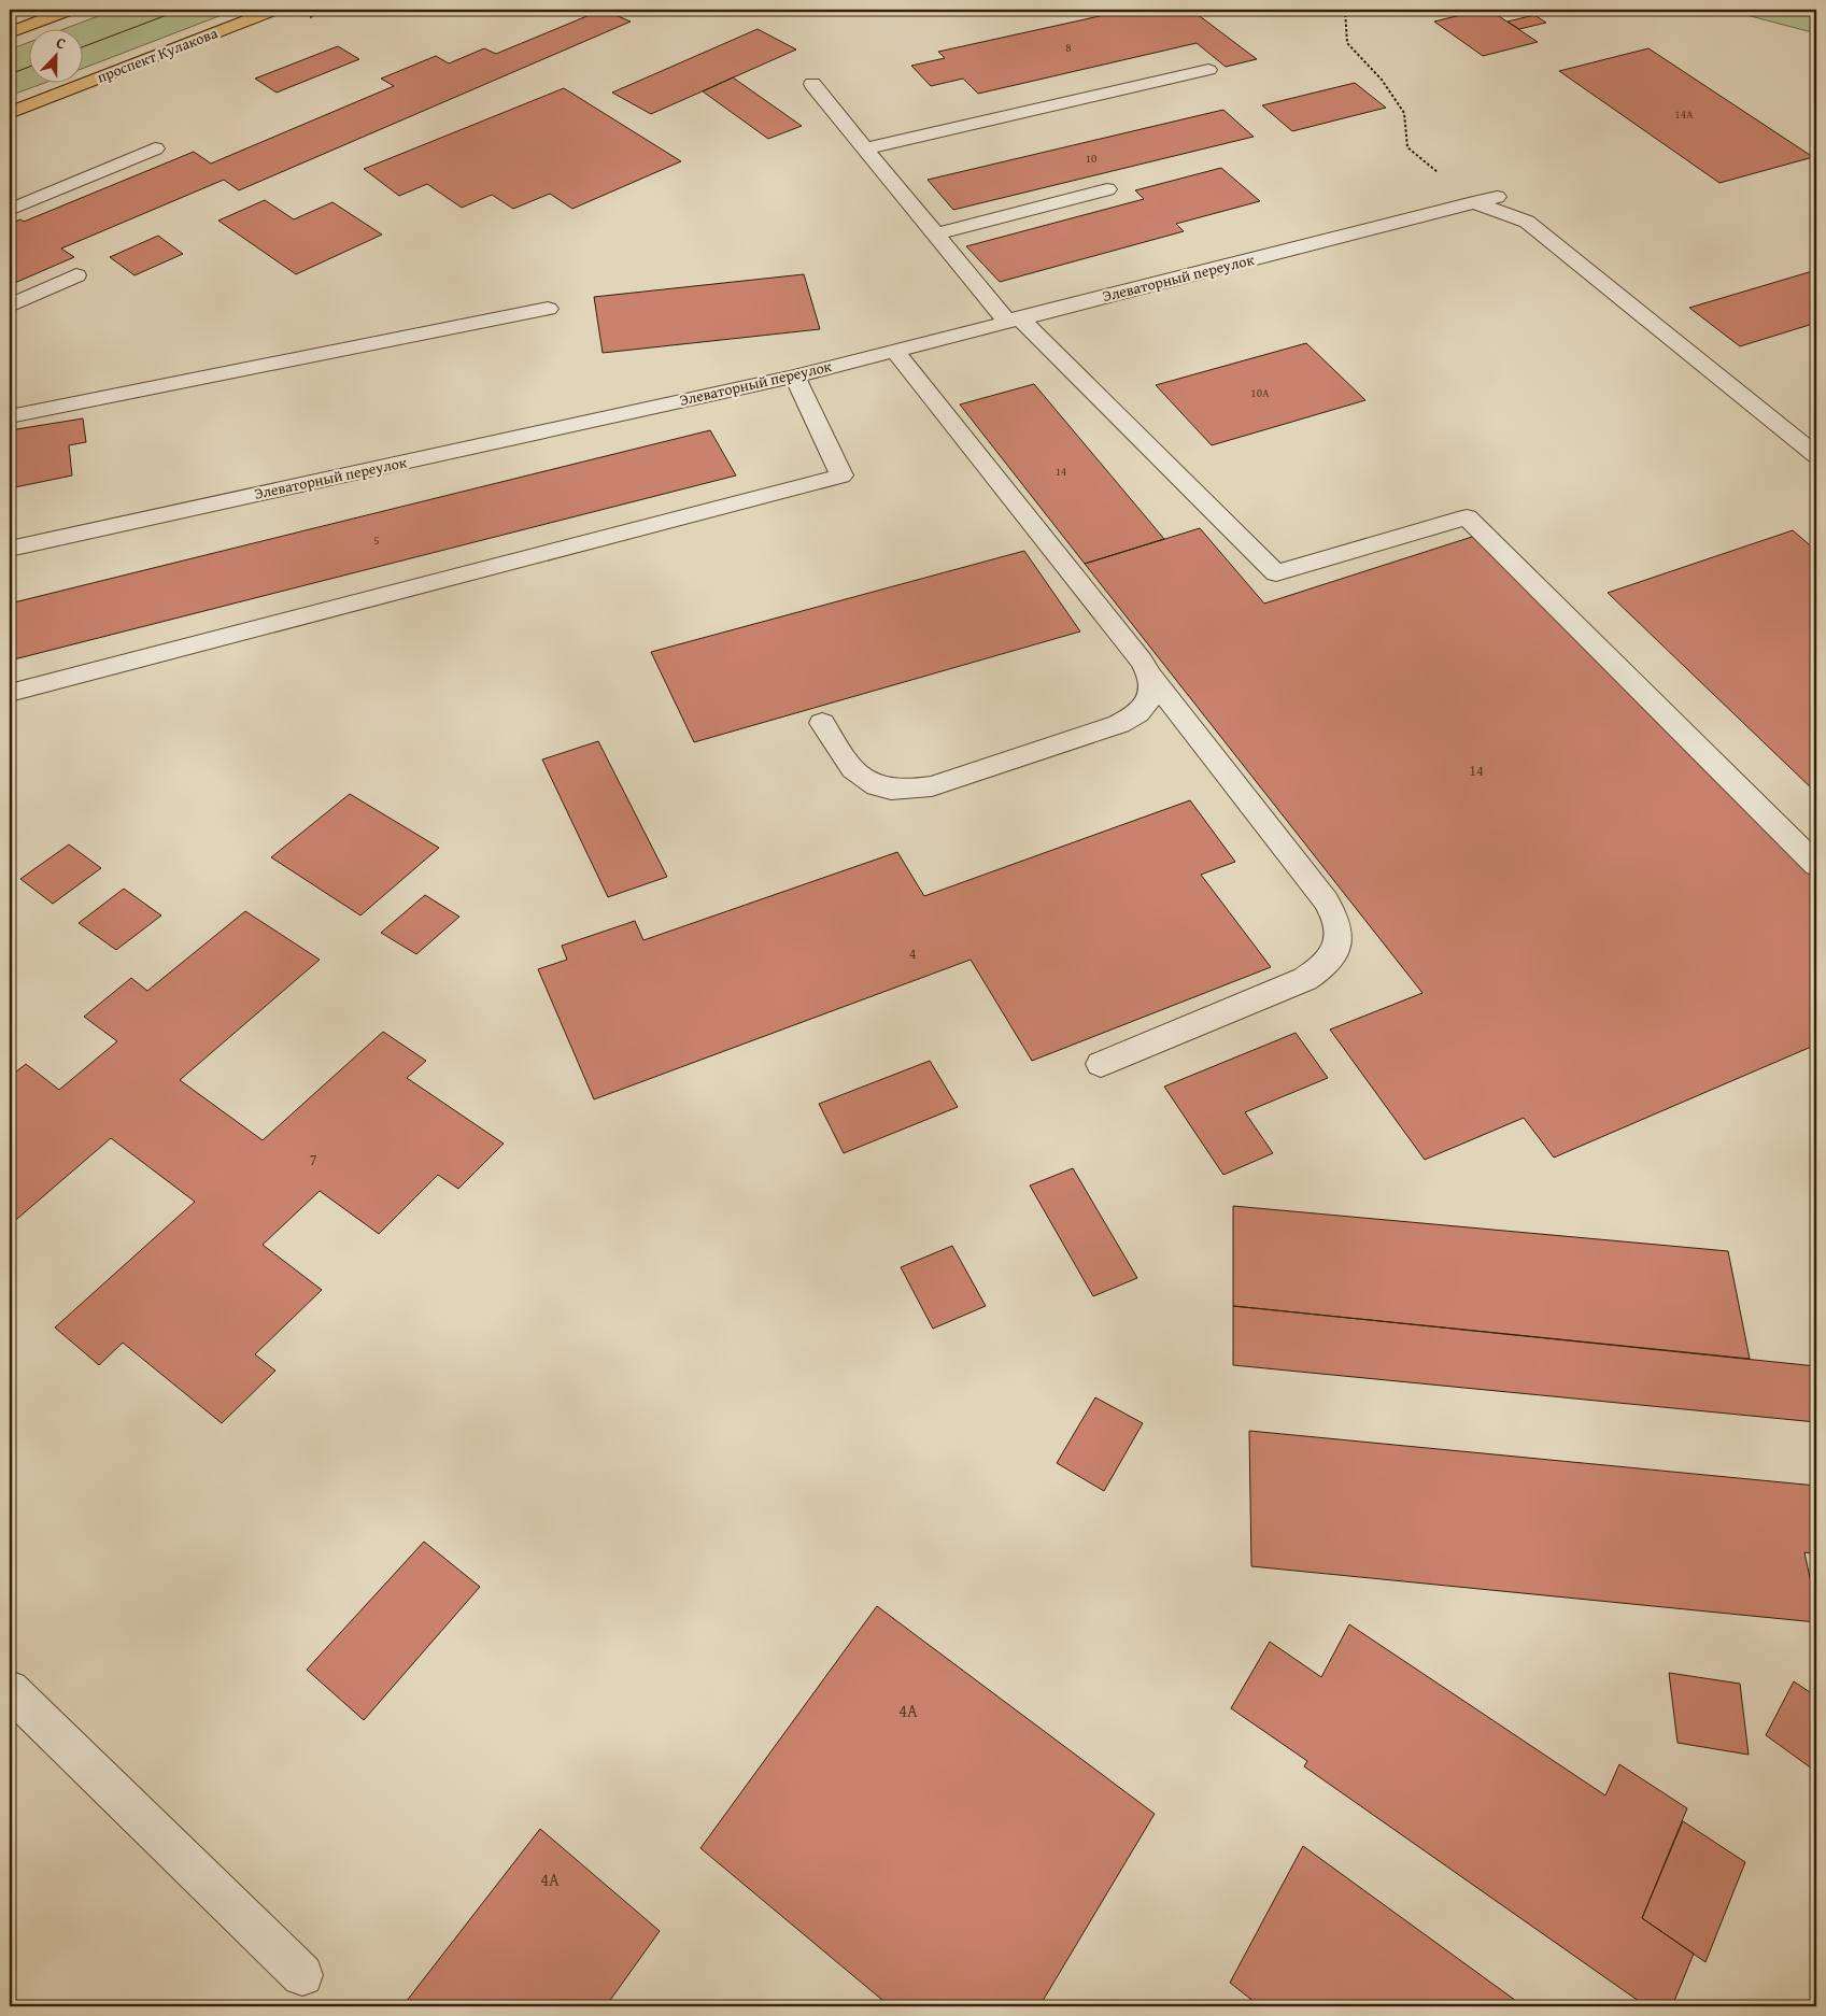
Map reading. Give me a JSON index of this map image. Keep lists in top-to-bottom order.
{
  "streets": {
    "main road": ["проспект Кулакова"],
    "street": ["Элеваторный переулок"]
  },
  "house_numbers": [
    "8",
    "14А",
    "10",
    "10А",
    "14",
    "5",
    "14",
    "4",
    "7",
    "4А",
    "4А"
  ],
  "north": "top"
}
